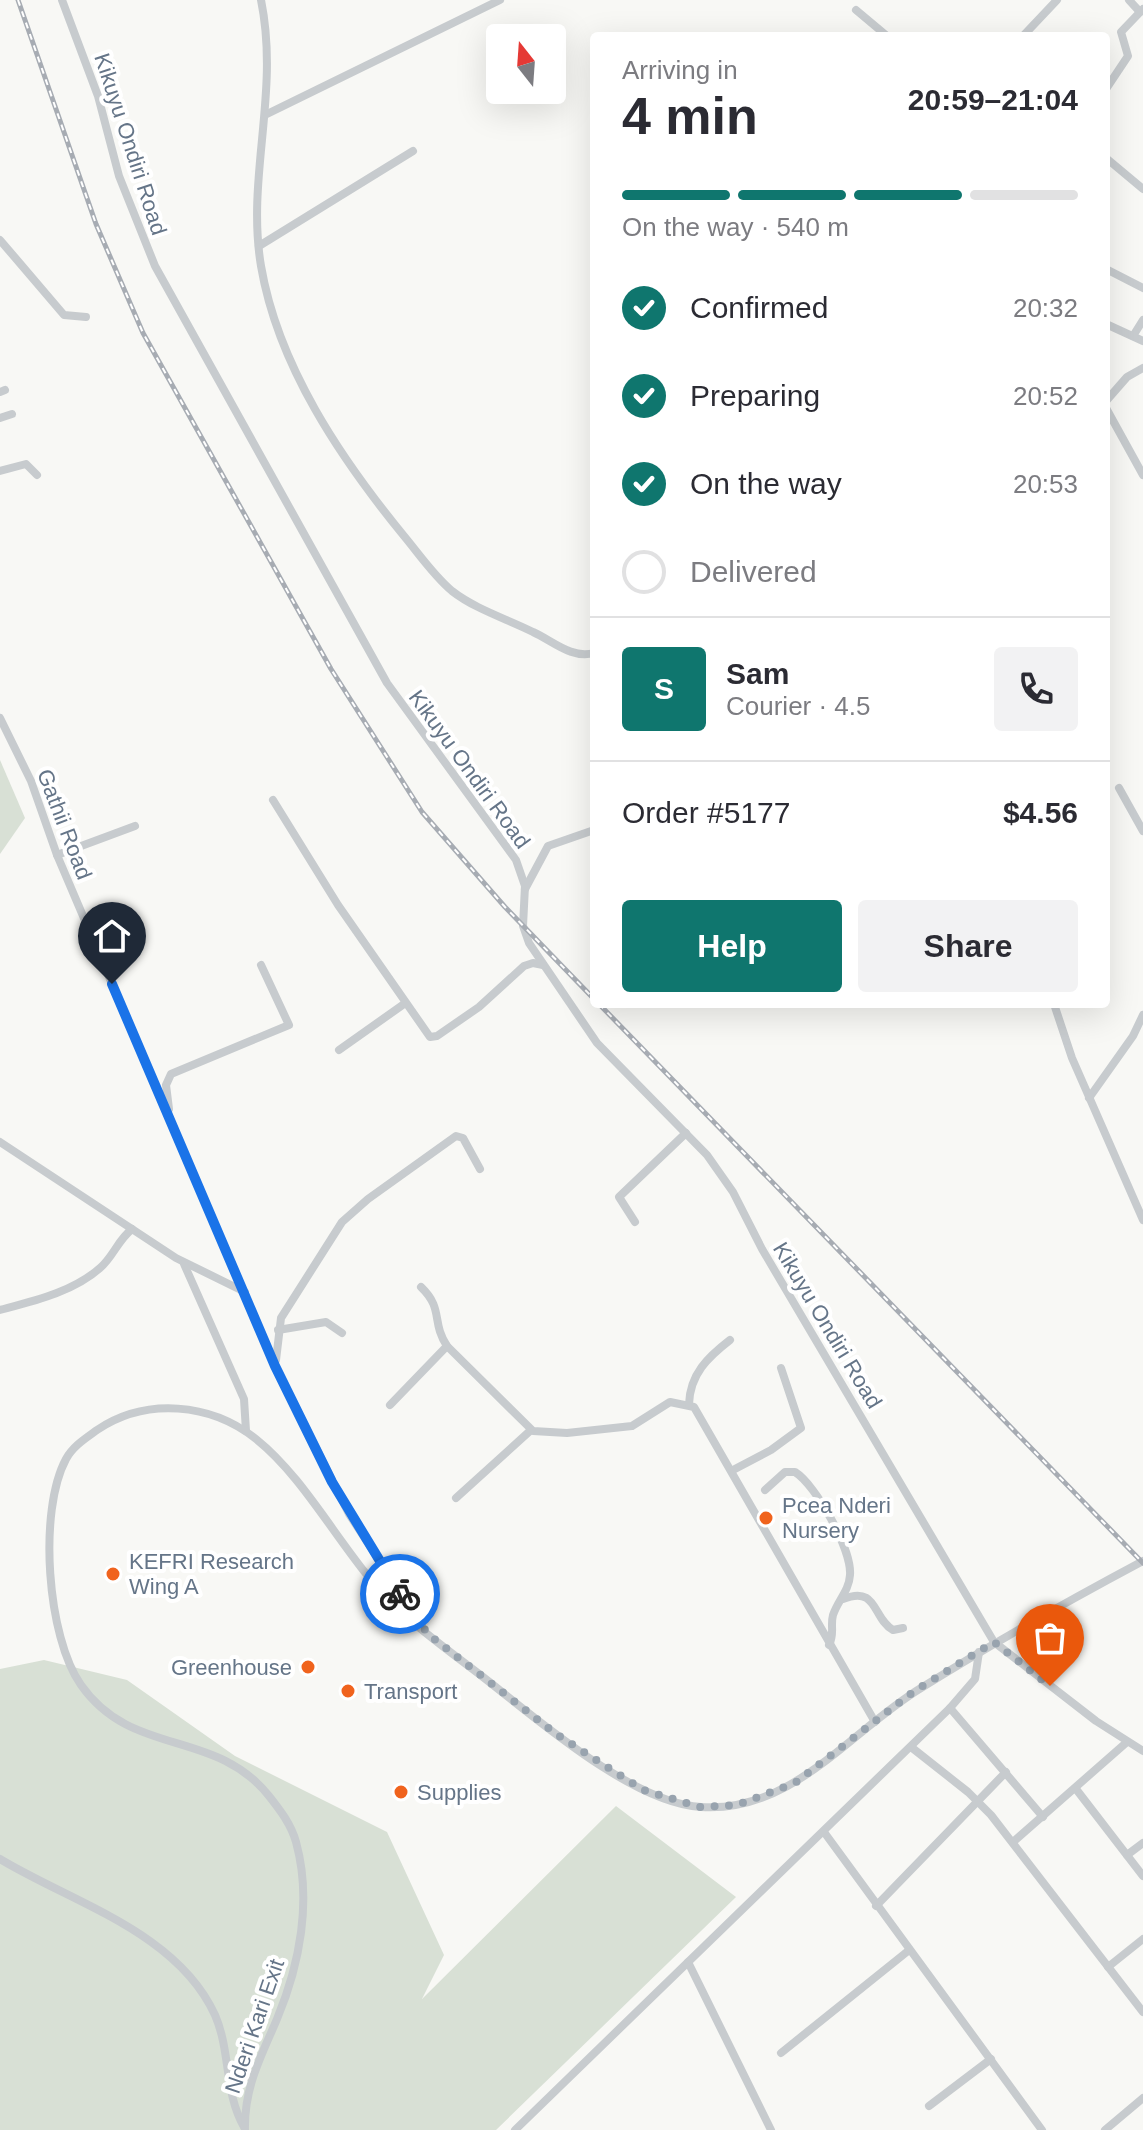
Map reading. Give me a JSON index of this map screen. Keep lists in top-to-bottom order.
{
  "streets": {
    "street": ["Kikuyu Ondiri Road", "Gathii Road", "Nderi Kari Exit"]
  },
  "crossings": [
    ["Kikuyu Ondiri Road", "Nderi Kari Exit"],
    ["Gathii Road", "Nderi Kari Exit"]
  ],
  "places": [
    "Pcea Nderi Nursery",
    "KEFRI Research Wing A",
    "Greenhouse",
    "Transport",
    "Supplies"
  ],
  "north": "top",
  "page": {
    "heading": ["4 min", "Arriving in", "20:59–21:04"],
    "panel": [
      "Sam",
      "Courier · 4.5",
      "Order #5177",
      "$4.56"
    ],
    "bar": "On the way · 540 m",
    "list": [
      ["Confirmed", "20:32"],
      ["Preparing", "20:52"],
      ["On the way", "20:53"],
      "Delivered"
    ],
    "round": "S",
    "buttons": ["Help", "Share"]
  }
}
